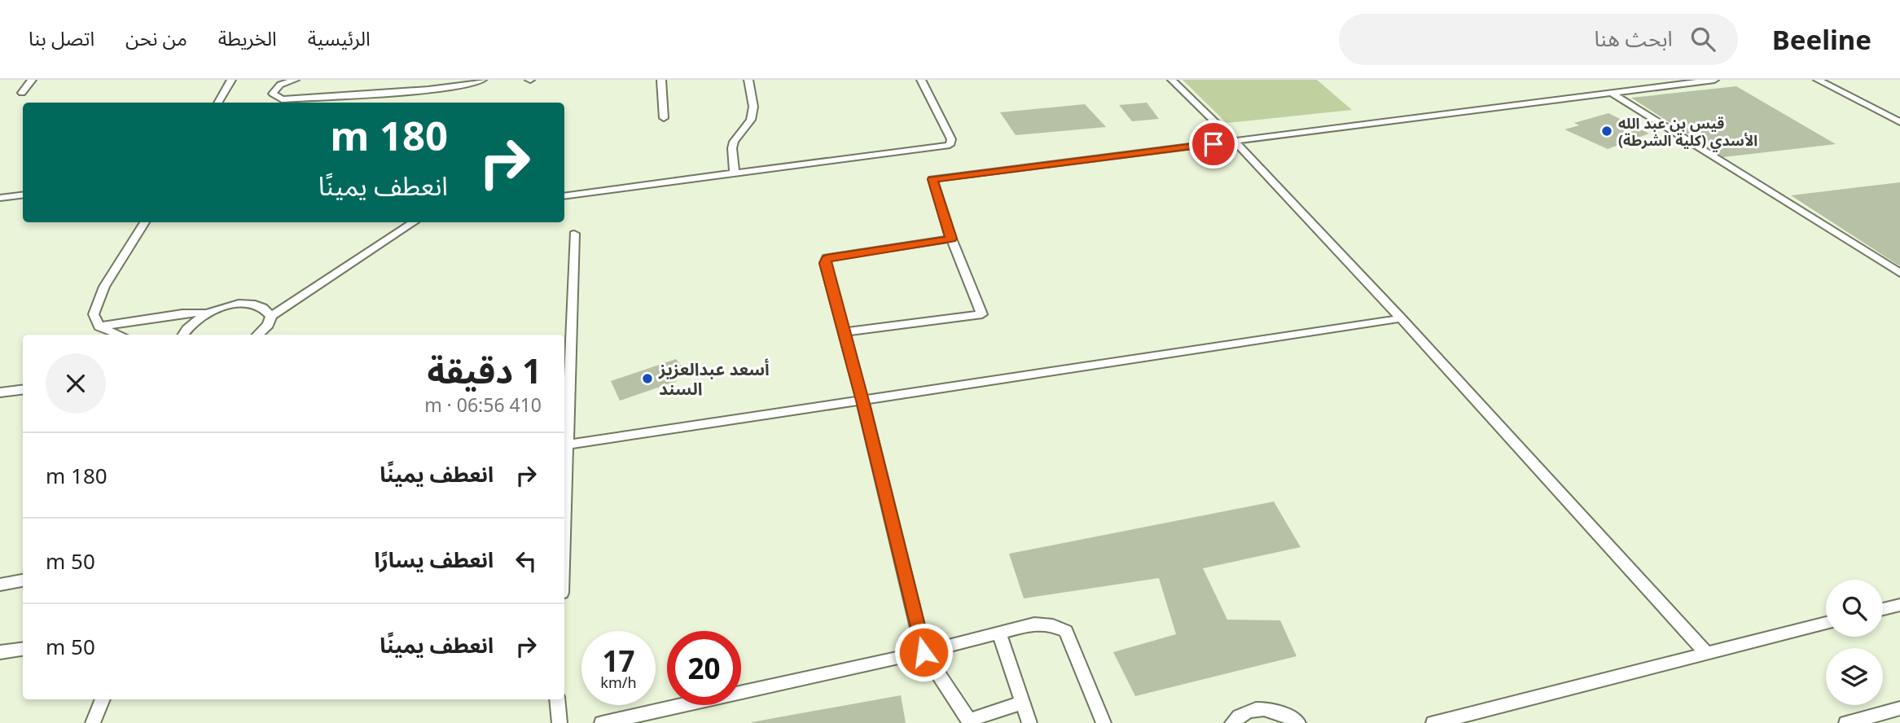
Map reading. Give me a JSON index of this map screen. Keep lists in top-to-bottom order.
{
  "places": ["قيس بن عبد الله الأسدي (كلية الشرطة)", "أسعد عبدالعزيز السند"],
  "page": {
    "header": "Beeline",
    "search": "ابحث هنا",
    "nav": [
      "الرئيسية",
      "الخريطة",
      "من نحن",
      "اتصل بنا"
    ],
    "turn": ["180 m", "انعطف يمينًا"],
    "heading": ["1 دقيقة", "410 m · 06:56"],
    "list": [
      {
        "name": "انعطف يمينًا",
        "value": "180 m"
      },
      {
        "name": "انعطف يسارًا",
        "value": "50 m"
      },
      {
        "name": "انعطف يمينًا",
        "value": "50 m"
      }
    ],
    "speed": "17 km/h",
    "limit": "20"
  }
}
